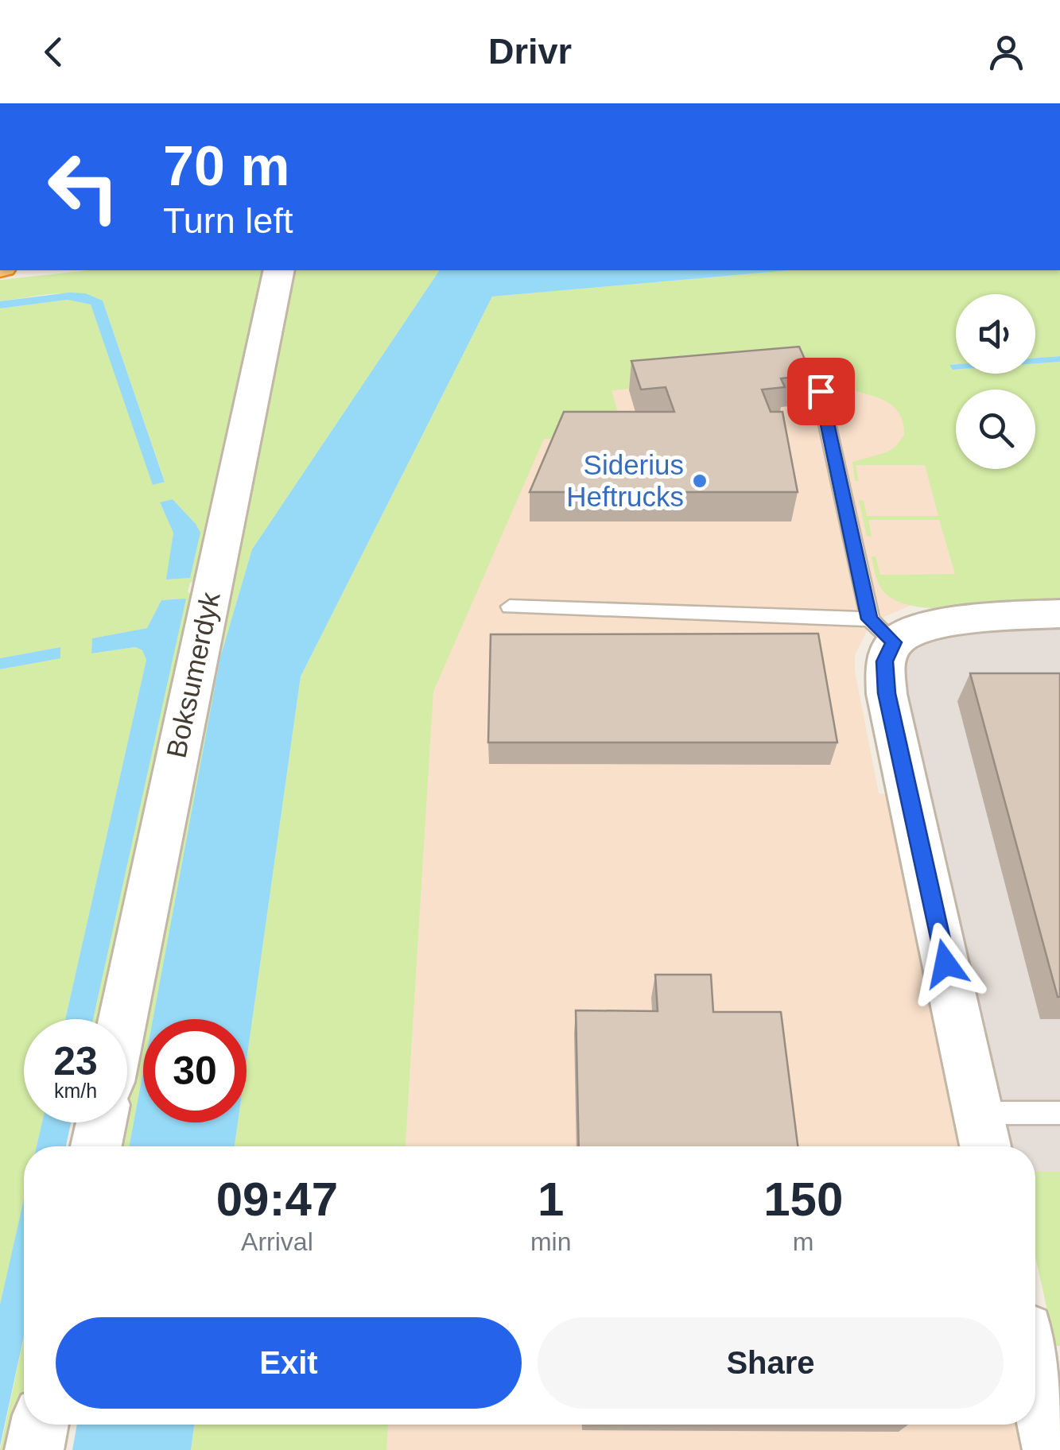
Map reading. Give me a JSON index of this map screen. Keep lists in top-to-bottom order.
{
  "streets": {
    "street": ["Boksumerdyk"]
  },
  "places": ["Siderius Heftrucks"],
  "page": {
    "header": "Drivr",
    "turn": ["70 m", "Turn left"],
    "speed": "23 km/h",
    "limit": "30",
    "eta": [
      "09:47",
      "Arrival",
      "1",
      "min",
      "150",
      "m"
    ],
    "buttons": ["Exit", "Share"]
  }
}
